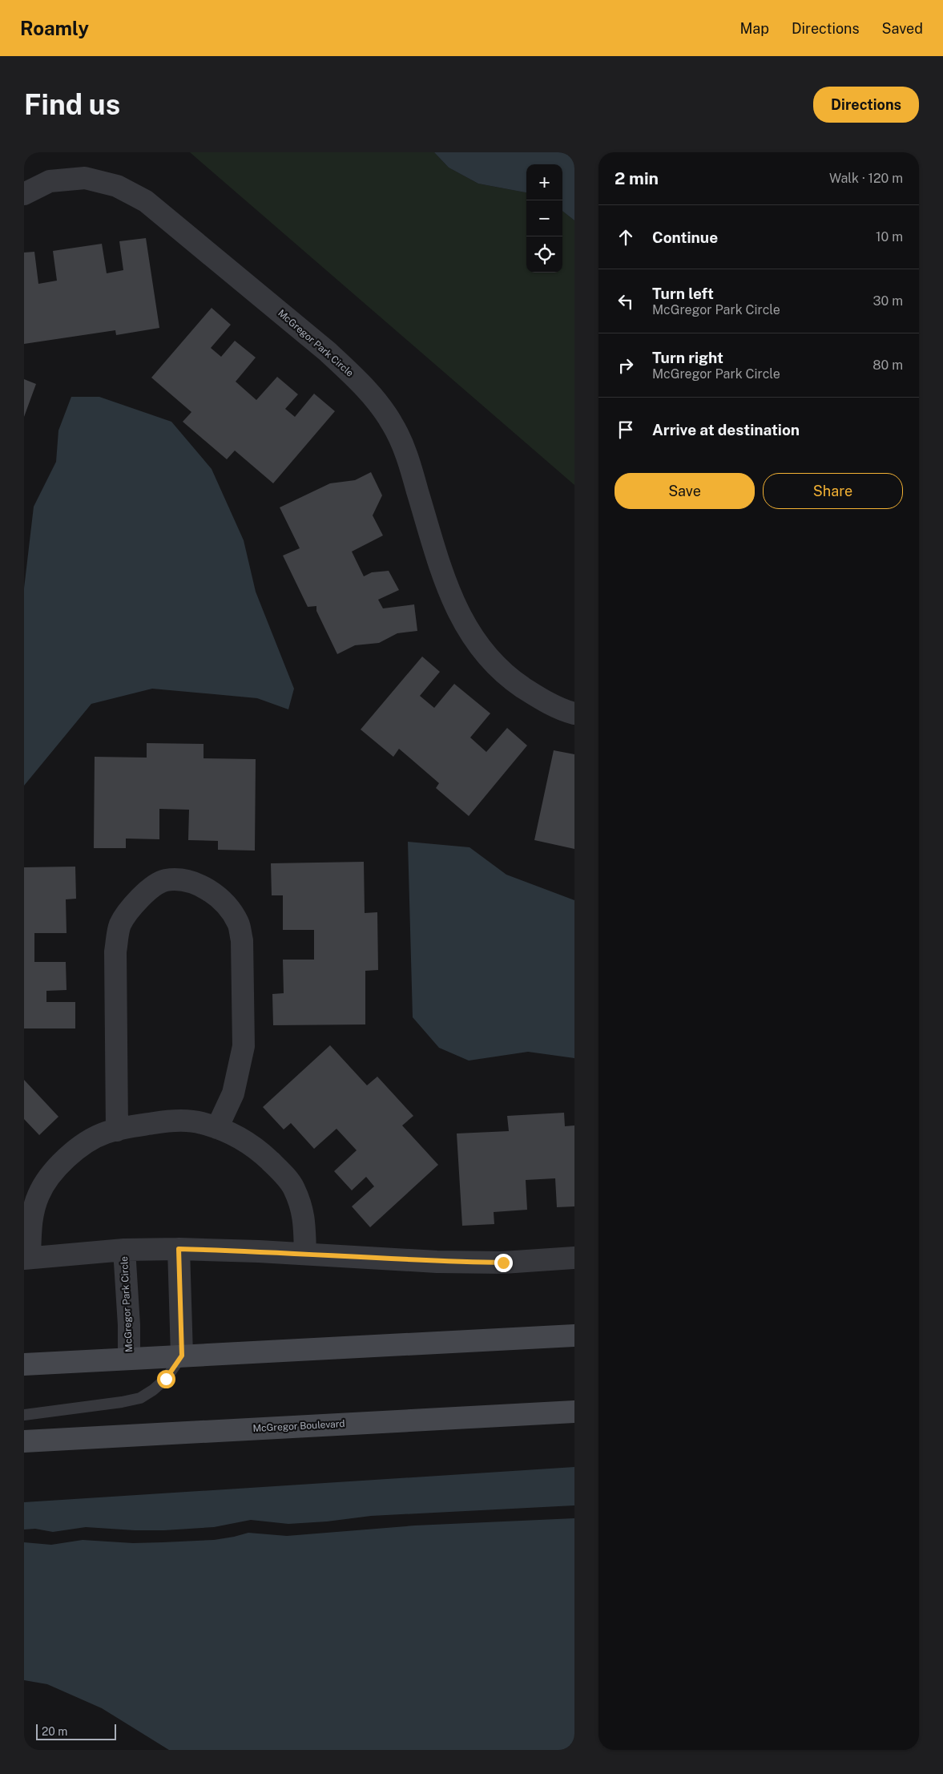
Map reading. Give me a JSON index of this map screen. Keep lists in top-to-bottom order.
{
  "streets": {
    "main road": ["McGregor Boulevard"],
    "street": ["McGregor Park Circle"]
  },
  "scale_bar": "20 m",
  "page": {
    "header": "Roamly",
    "nav": ["Map", "Directions", "Saved"],
    "buttons": [
      "Directions",
      ["Save", "Share"]
    ],
    "title": "Find us",
    "heading": ["2 min", "Walk · 120 m"],
    "map_buttons": ["+", "−"],
    "list": [
      ["Continue", "10 m"],
      ["Turn left", "McGregor Park Circle", "30 m"],
      ["Turn right", "McGregor Park Circle", "80 m"],
      "Arrive at destination"
    ],
    "scale": "20 m"
  }
}
